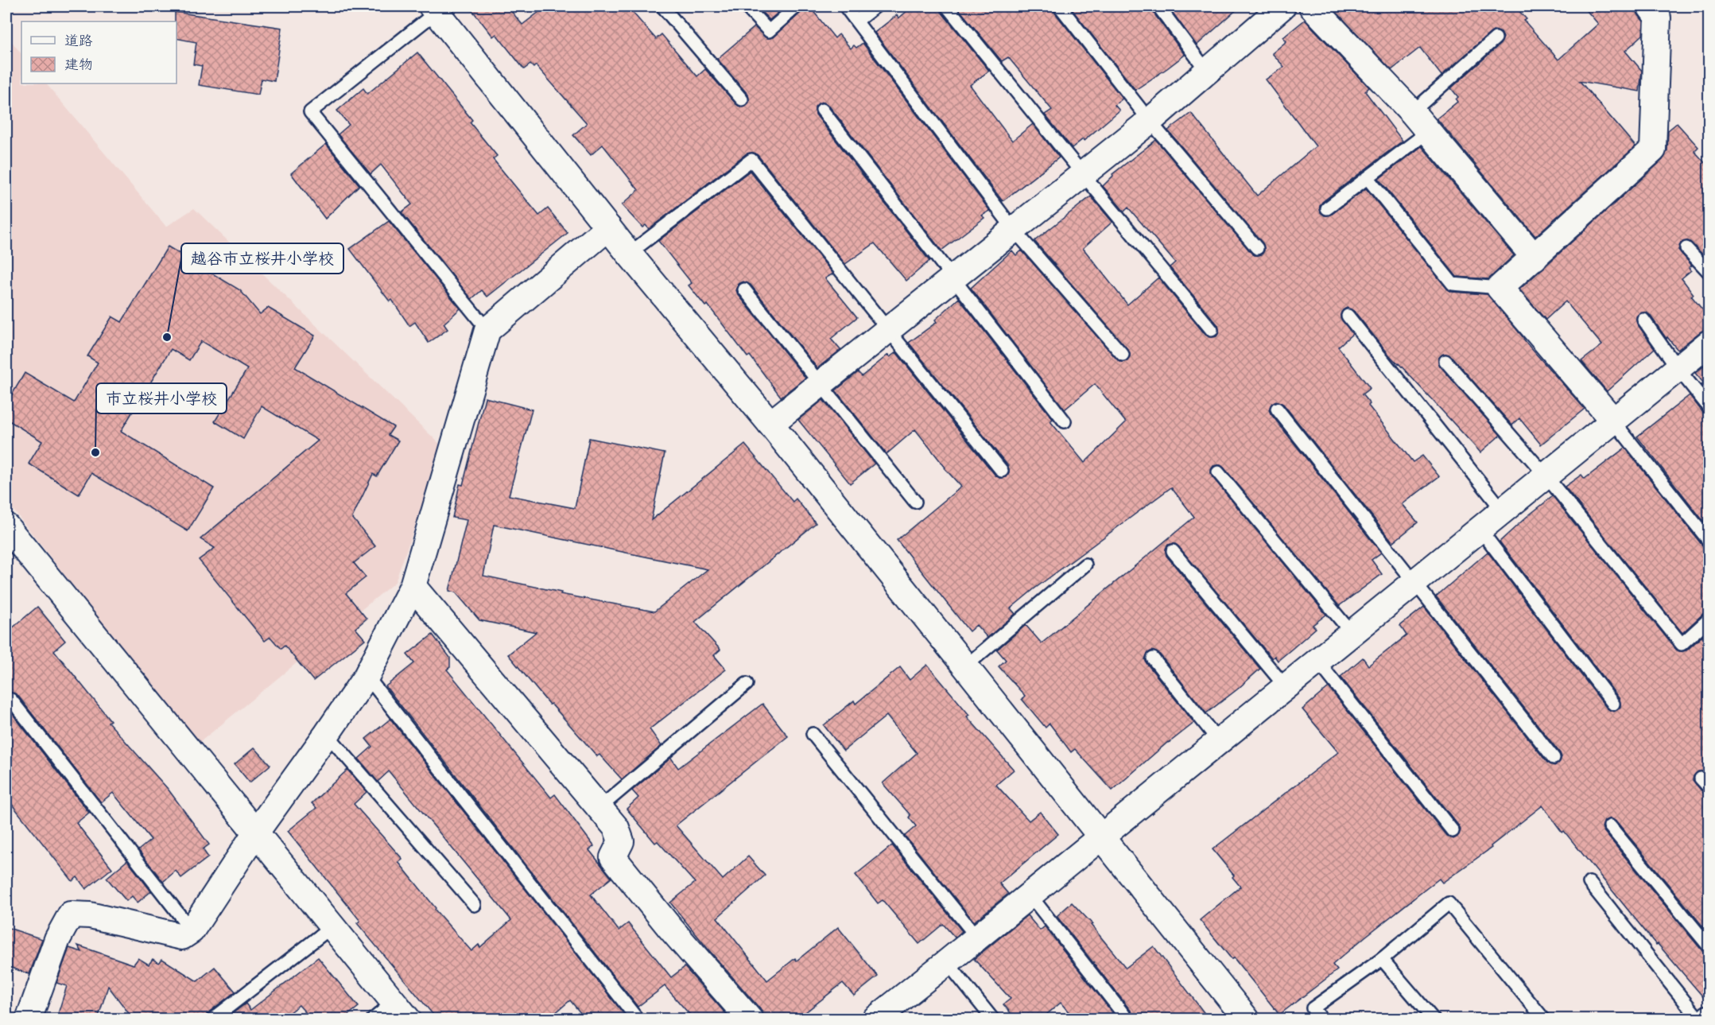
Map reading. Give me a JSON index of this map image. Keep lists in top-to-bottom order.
{
  "places": ["越谷市立桜井小学校", "市立桜井小学校"],
  "legend": ["道路", "建物"]
}
